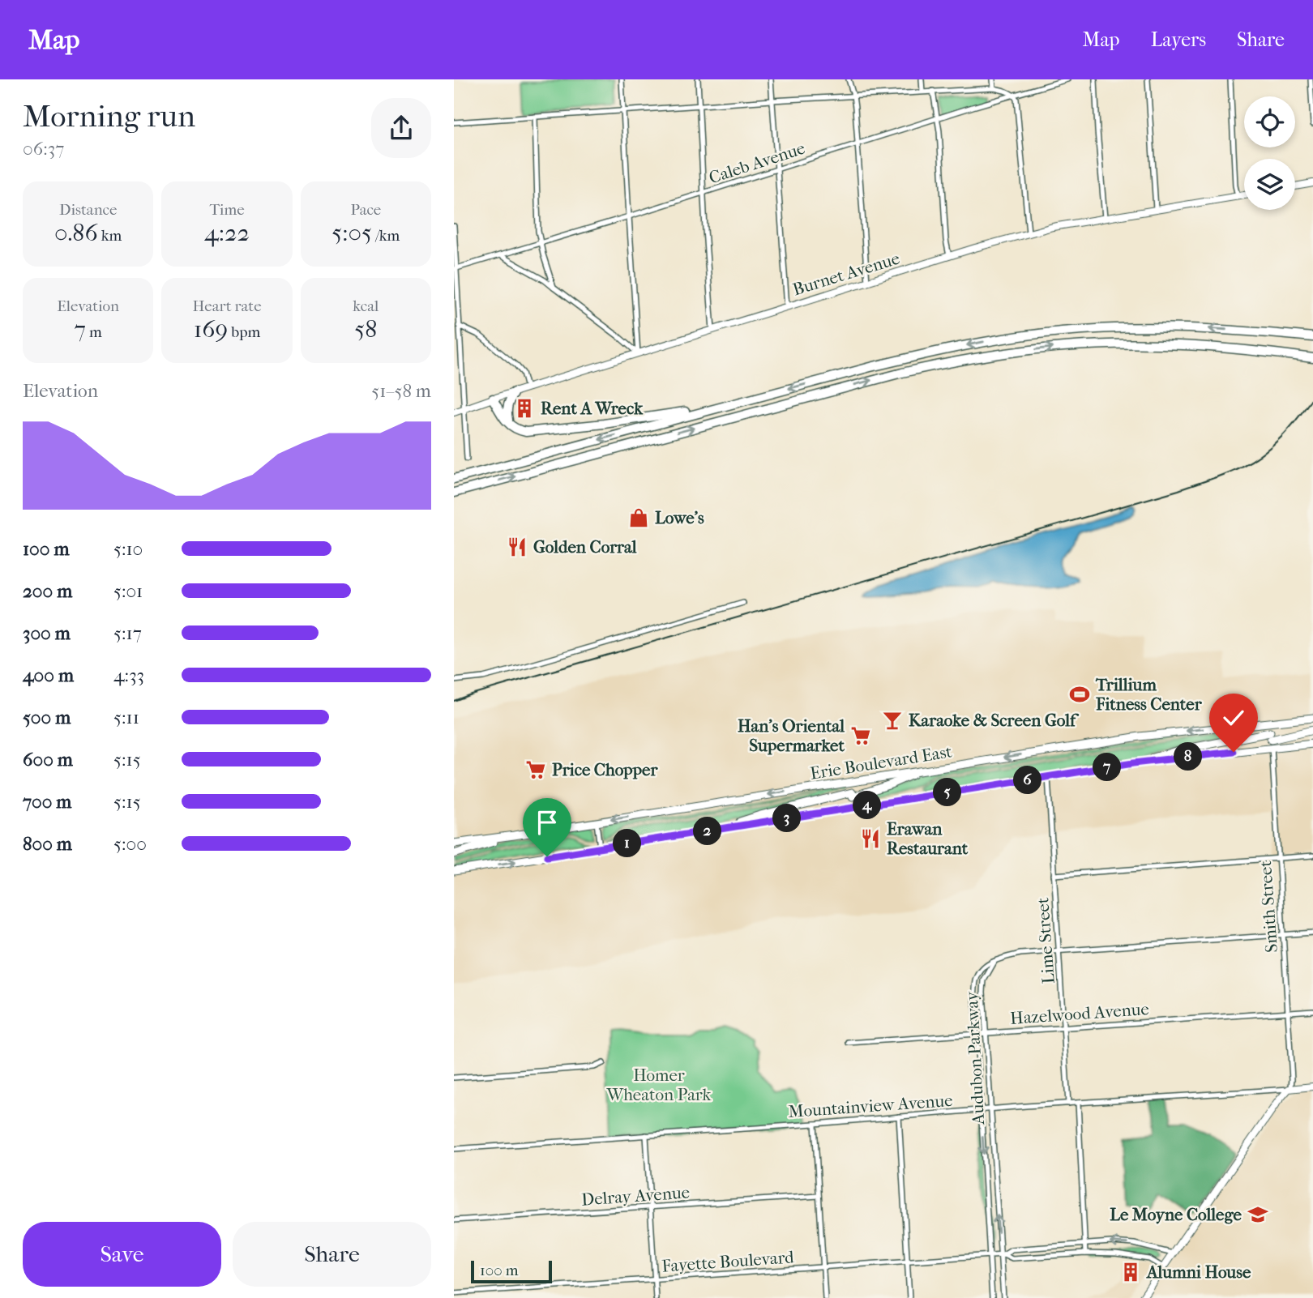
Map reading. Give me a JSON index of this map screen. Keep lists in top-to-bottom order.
{
  "streets": {
    "main road": ["Erie Boulevard East"],
    "street": [
      "Caleb Avenue",
      "Burnet Avenue",
      "Smith Street",
      "Lime Street",
      "Hazelwood Avenue",
      "Audubon Parkway",
      "Mountainview Avenue",
      "Delray Avenue",
      "Fayette Boulevard"
    ]
  },
  "crossings": [
    ["Erie Boulevard East", "Smith Street"],
    ["Smith Street", "Hazelwood Avenue"],
    ["Smith Street", "Mountainview Avenue"],
    ["Lime Street", "Hazelwood Avenue"],
    ["Lime Street", "Mountainview Avenue"],
    ["Hazelwood Avenue", "Audubon Parkway"],
    ["Audubon Parkway", "Mountainview Avenue"],
    ["Audubon Parkway", "Fayette Boulevard"]
  ],
  "parks": ["Homer Wheaton Park"],
  "places": {
    "building": ["Rent A Wreck", "Alumni House"],
    "shop": ["Lowe's"],
    "restaurant": ["Golden Corral", "Erawan Restaurant"],
    "sports": ["Trillium Fitness Center"],
    "bar": ["Karaoke & Screen Golf"],
    "supermarket": ["Han's Oriental Supermarket", "Price Chopper"],
    "school or university": ["Le Moyne College"]
  },
  "scale_bar": "100 m",
  "page": {
    "header": "Map",
    "nav": ["Map", "Layers", "Share"],
    "heading": ["Morning run", "06:37"],
    "stats": [
      ["Distance", "0.86 km"],
      ["Time", "4:22"],
      ["Pace", "5:05 /km"],
      ["Elevation", "7 m"],
      ["Heart rate", "169 bpm"],
      ["kcal", "58"]
    ],
    "chart": ["Elevation", "51–58 m"],
    "list": [
      {
        "name": "100 m",
        "note": "5:10"
      },
      {
        "name": "200 m",
        "note": "5:01"
      },
      {
        "name": "300 m",
        "note": "5:17"
      },
      {
        "name": "400 m",
        "note": "4:33"
      },
      {
        "name": "500 m",
        "note": "5:11"
      },
      {
        "name": "600 m",
        "note": "5:15"
      },
      {
        "name": "700 m",
        "note": "5:15"
      },
      {
        "name": "800 m",
        "note": "5:00"
      }
    ],
    "pins": [
      "8",
      "7",
      "6",
      "5",
      "4",
      "3",
      "2",
      "1"
    ],
    "buttons": ["Save", "Share"],
    "scale": "100 m"
  }
}
